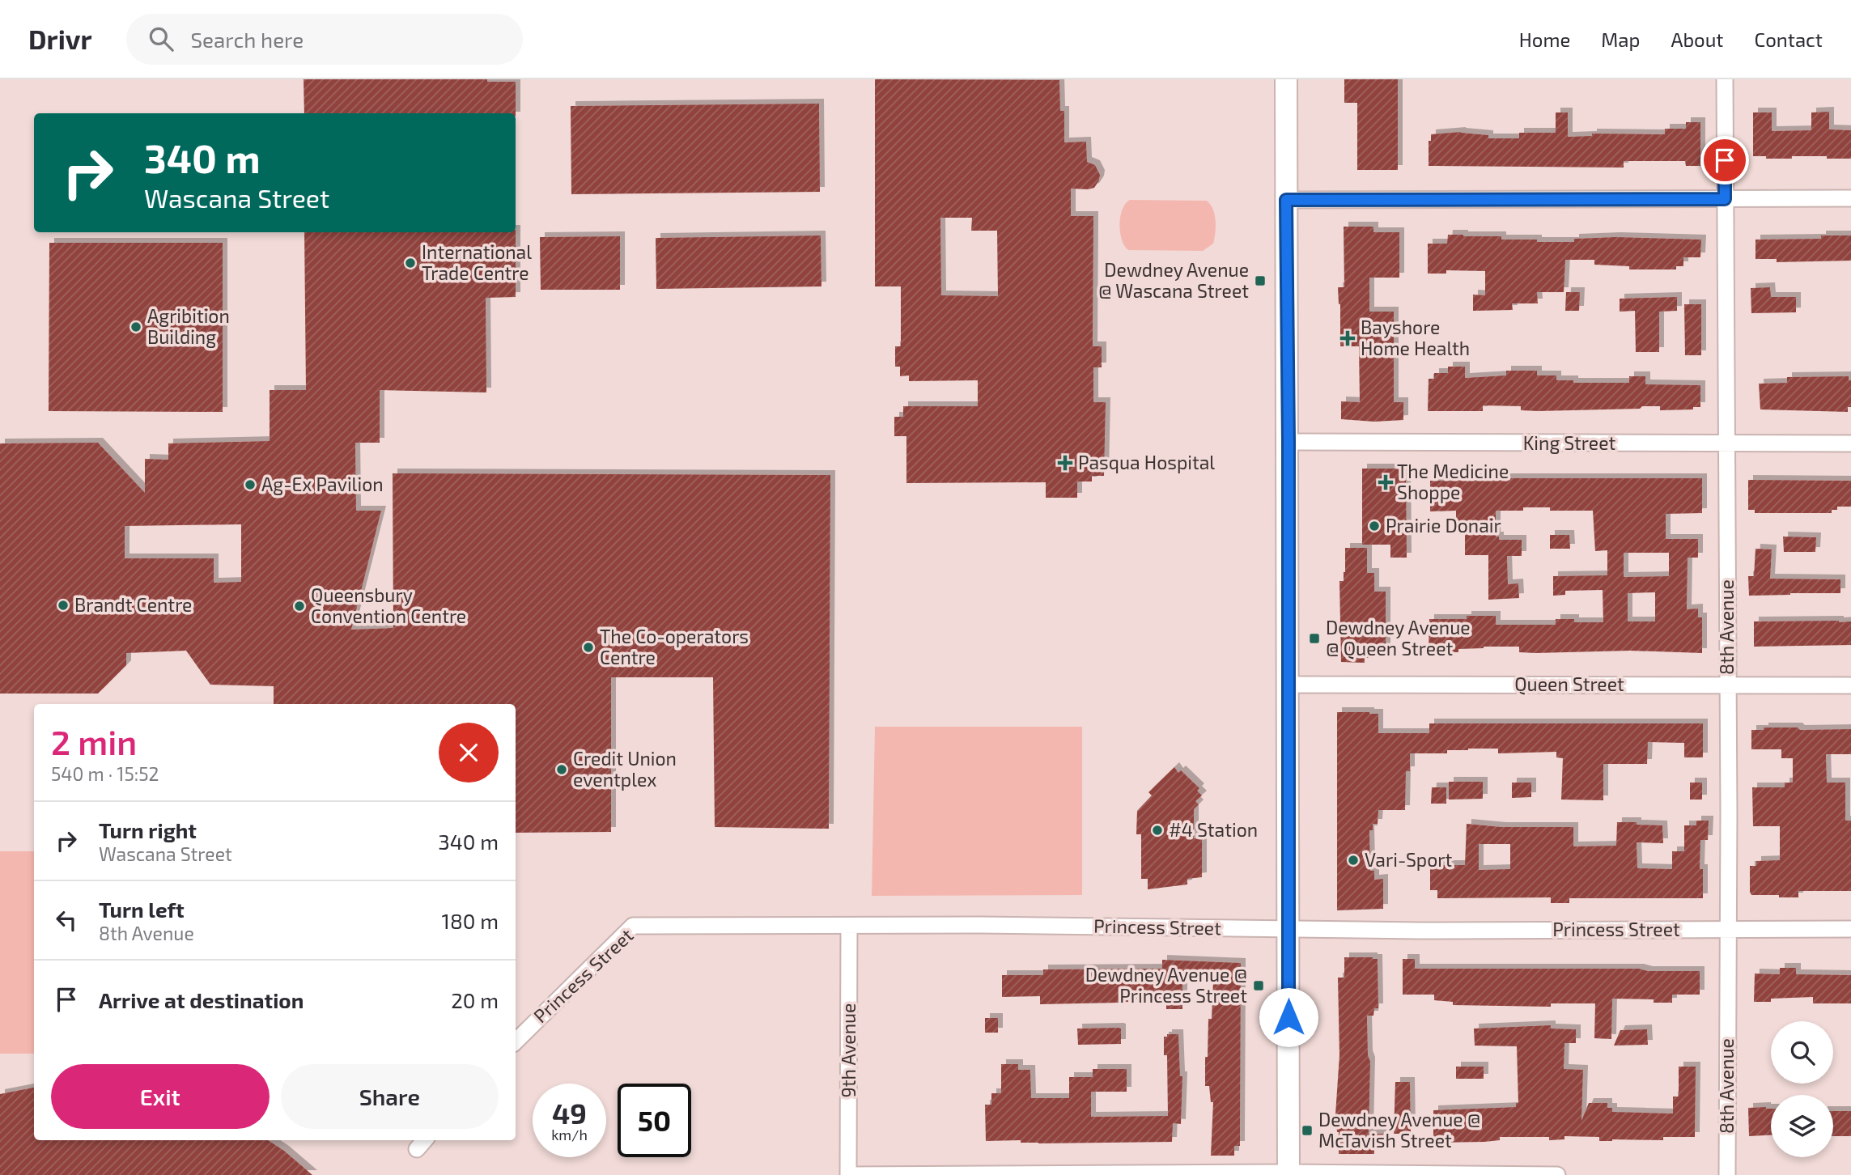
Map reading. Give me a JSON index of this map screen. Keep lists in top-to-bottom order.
{
  "streets": {
    "street": [
      "King Street",
      "8th Avenue",
      "Queen Street",
      "Princess Street",
      "9th Avenue"
    ]
  },
  "crossings": [
    ["King Street", "8th Avenue"],
    ["8th Avenue", "Queen Street"],
    ["8th Avenue", "Princess Street"],
    ["Princess Street", "9th Avenue"]
  ],
  "places": {
    "other": [
      "International Trade Centre",
      "Agribition Building",
      "Ag-Ex Pavilion",
      "Prairie Donair",
      "Brandt Centre",
      "Queensbury Convention Centre",
      "The Co-operators Centre",
      "Credit Union eventplex",
      "#4 Station",
      "Vari-Sport"
    ],
    "transit": [
      "Dewdney Avenue @ Wascana Street",
      "Dewdney Avenue @ Queen Street",
      "Dewdney Avenue @ Princess Street",
      "Dewdney Avenue @ McTavish Street"
    ],
    "health": ["Bayshore Home Health", "Pasqua Hospital", "The Medicine Shoppe"]
  },
  "page": {
    "header": "Drivr",
    "search": "Search here",
    "nav": [
      "Home",
      "Map",
      "About",
      "Contact"
    ],
    "turn": ["340 m", "Wascana Street"],
    "heading": ["2 min", "540 m · 15:52"],
    "list": [
      {
        "name": "Turn right",
        "note": "Wascana Street",
        "value": "340 m"
      },
      {
        "name": "Turn left",
        "note": "8th Avenue",
        "value": "180 m"
      },
      {
        "name": "Arrive at destination",
        "value": "20 m"
      }
    ],
    "buttons": ["Exit", "Share"],
    "speed": "49 km/h",
    "limit": "50"
  }
}
